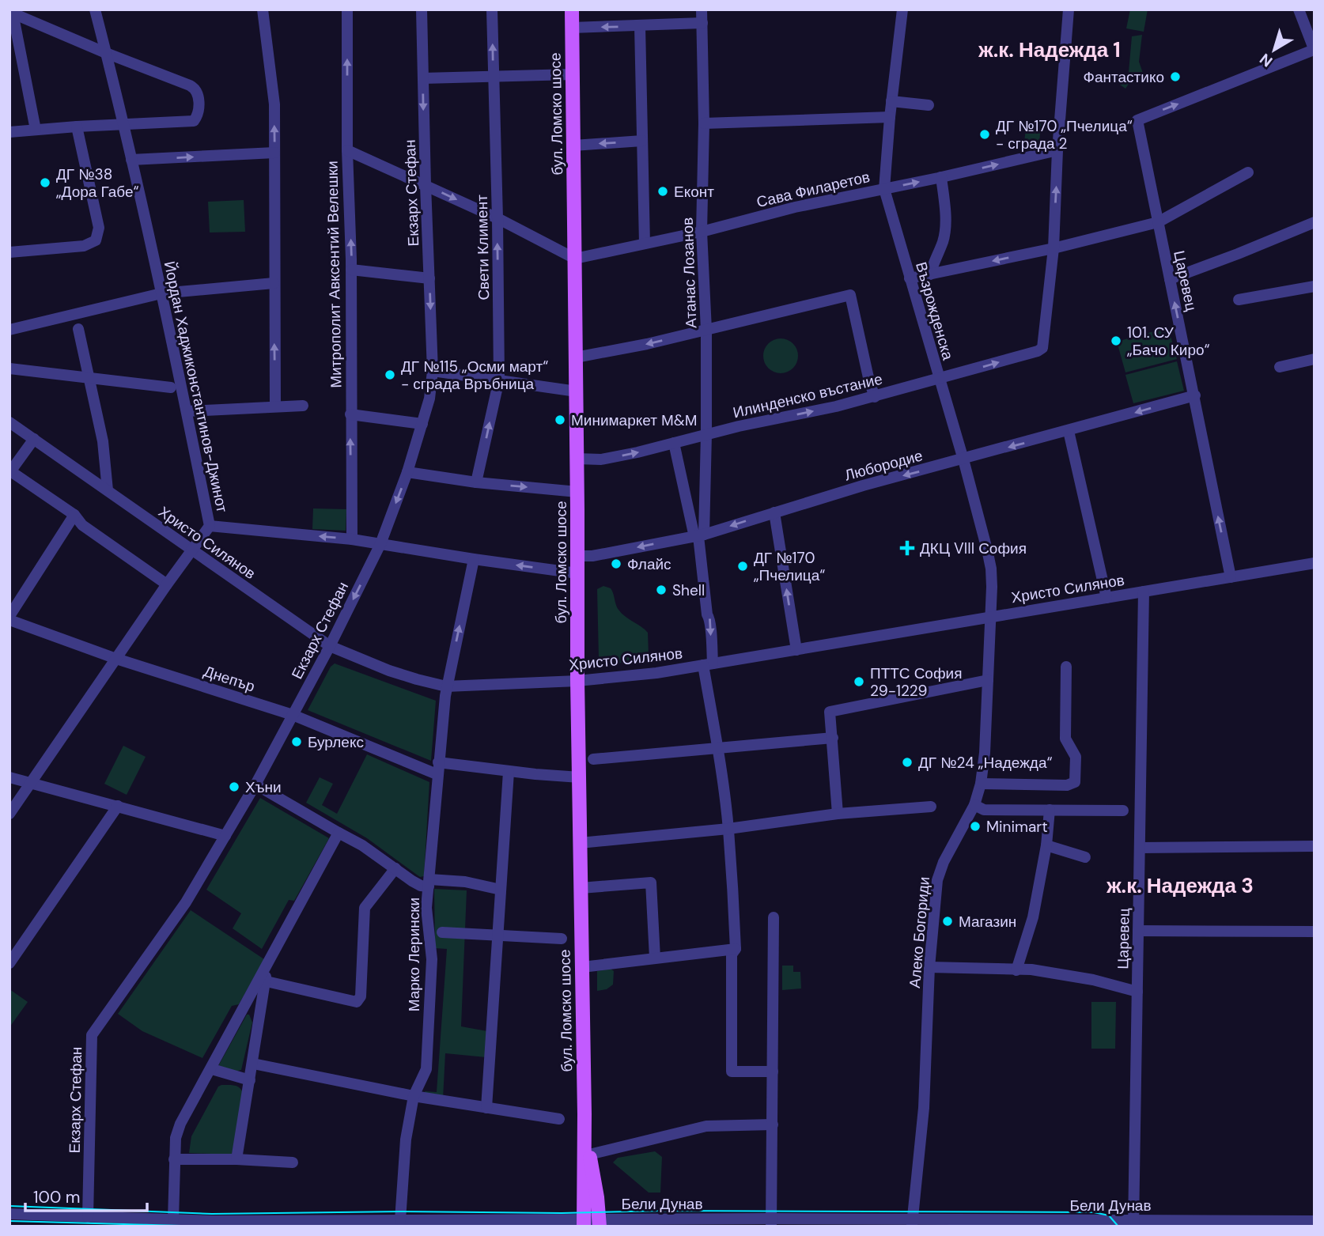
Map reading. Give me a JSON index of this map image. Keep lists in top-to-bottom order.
{
  "streets": {
    "main road": ["бул. Ломско шосе"],
    "street": [
      "Сава Филаретов",
      "Екзарх Стефан",
      "Свети Климент",
      "Атанас Лозанов",
      "Митрополит Авксентий Велешки",
      "Царевец",
      "Възрожденска",
      "Йордан Хаджиконстантинов-Джинот",
      "Илинденско въстание",
      "Любородие",
      "Христо Силянов",
      "Днепър",
      "Алеко Богориди",
      "Марко Лерински",
      "Бели Дунав"
    ]
  },
  "crossings": [
    ["бул. Ломско шосе", "Сава Филаретов"],
    ["бул. Ломско шосе", "Илинденско въстание"],
    ["бул. Ломско шосе", "Любородие"],
    ["бул. Ломско шосе", "Христо Силянов"],
    ["бул. Ломско шосе", "Днепър"],
    ["бул. Ломско шосе", "Бели Дунав"],
    ["Сава Филаретов", "Атанас Лозанов"],
    ["Сава Филаретов", "Възрожденска"],
    ["Екзарх Стефан", "Христо Силянов"],
    ["Екзарх Стефан", "Днепър"],
    ["Екзарх Стефан", "Бели Дунав"],
    ["Атанас Лозанов", "Илинденско въстание"],
    ["Атанас Лозанов", "Любородие"],
    ["Царевец", "Любородие"],
    ["Царевец", "Христо Силянов"],
    ["Царевец", "Бели Дунав"],
    ["Възрожденска", "Илинденско въстание"],
    ["Възрожденска", "Любородие"],
    ["Възрожденска", "Христо Силянов"],
    ["Възрожденска", "Алеко Богориди"],
    ["Йордан Хаджиконстантинов-Джинот", "Христо Силянов"],
    ["Йордан Хаджиконстантинов-Джинот", "Днепър"],
    ["Христо Силянов", "Алеко Богориди"],
    ["Христо Силянов", "Марко Лерински"],
    ["Днепър", "Марко Лерински"],
    ["Алеко Богориди", "Бели Дунав"],
    ["Марко Лерински", "Бели Дунав"]
  ],
  "one_way": [
    "Свети Климент",
    "Царевец",
    "Илинденско въстание",
    "Любородие"
  ],
  "districts": ["ж.к. Надежда 1", "ж.к. Надежда 3"],
  "places": {
    "other": [
      "Фантастико",
      "ДГ №170 „Пчелица“ - сграда 2",
      "ДГ №38 „Дора Габе“",
      "Еконт",
      "101. СУ „Бачо Киро“",
      "ДГ №115 „Осми март“ - сграда Връбница",
      "Минимаркет М&М",
      "Флайс",
      "ДГ №170 „Пчелица“",
      "Shell",
      "ПТТС София 29-1229",
      "Бурлекс",
      "ДГ №24 „Надежда“",
      "Хъни",
      "Minimart",
      "Магазин"
    ],
    "health": ["ДКЦ VIII София"]
  },
  "scale_bar": "100 m",
  "north": "bottom left"
}
